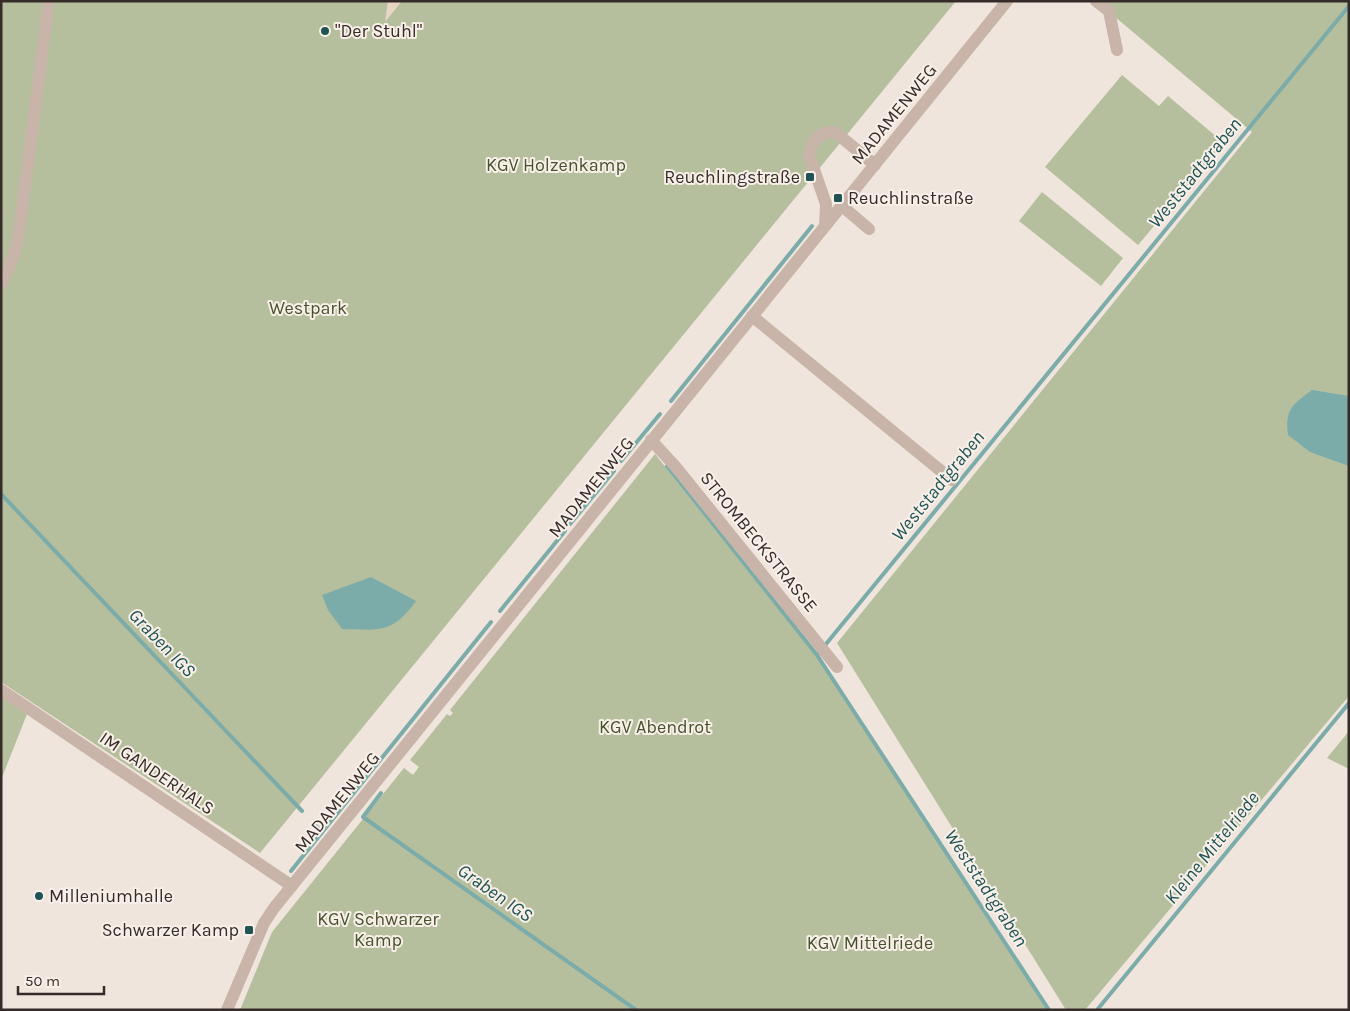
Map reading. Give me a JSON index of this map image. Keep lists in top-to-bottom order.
{
  "streets": {
    "street": ["MADAMENWEG", "STROMBECKSTRASSE", "IM GANDERHALS"]
  },
  "crossings": [
    ["MADAMENWEG", "STROMBECKSTRASSE"],
    ["MADAMENWEG", "IM GANDERHALS"]
  ],
  "water": ["Weststadtgraben", "Graben IGS", "Kleine Mittelriede"],
  "parks": [
    "KGV Holzenkamp",
    "Westpark",
    "KGV Abendrot",
    "KGV Schwarzer Kamp",
    "KGV Mittelriede"
  ],
  "places": {
    "other": ["\"Der Stuhl\"", "Milleniumhalle"],
    "transit": ["Reuchlingstraße", "Reuchlinstraße", "Schwarzer Kamp"]
  },
  "scale_bar": "50 m"
}
